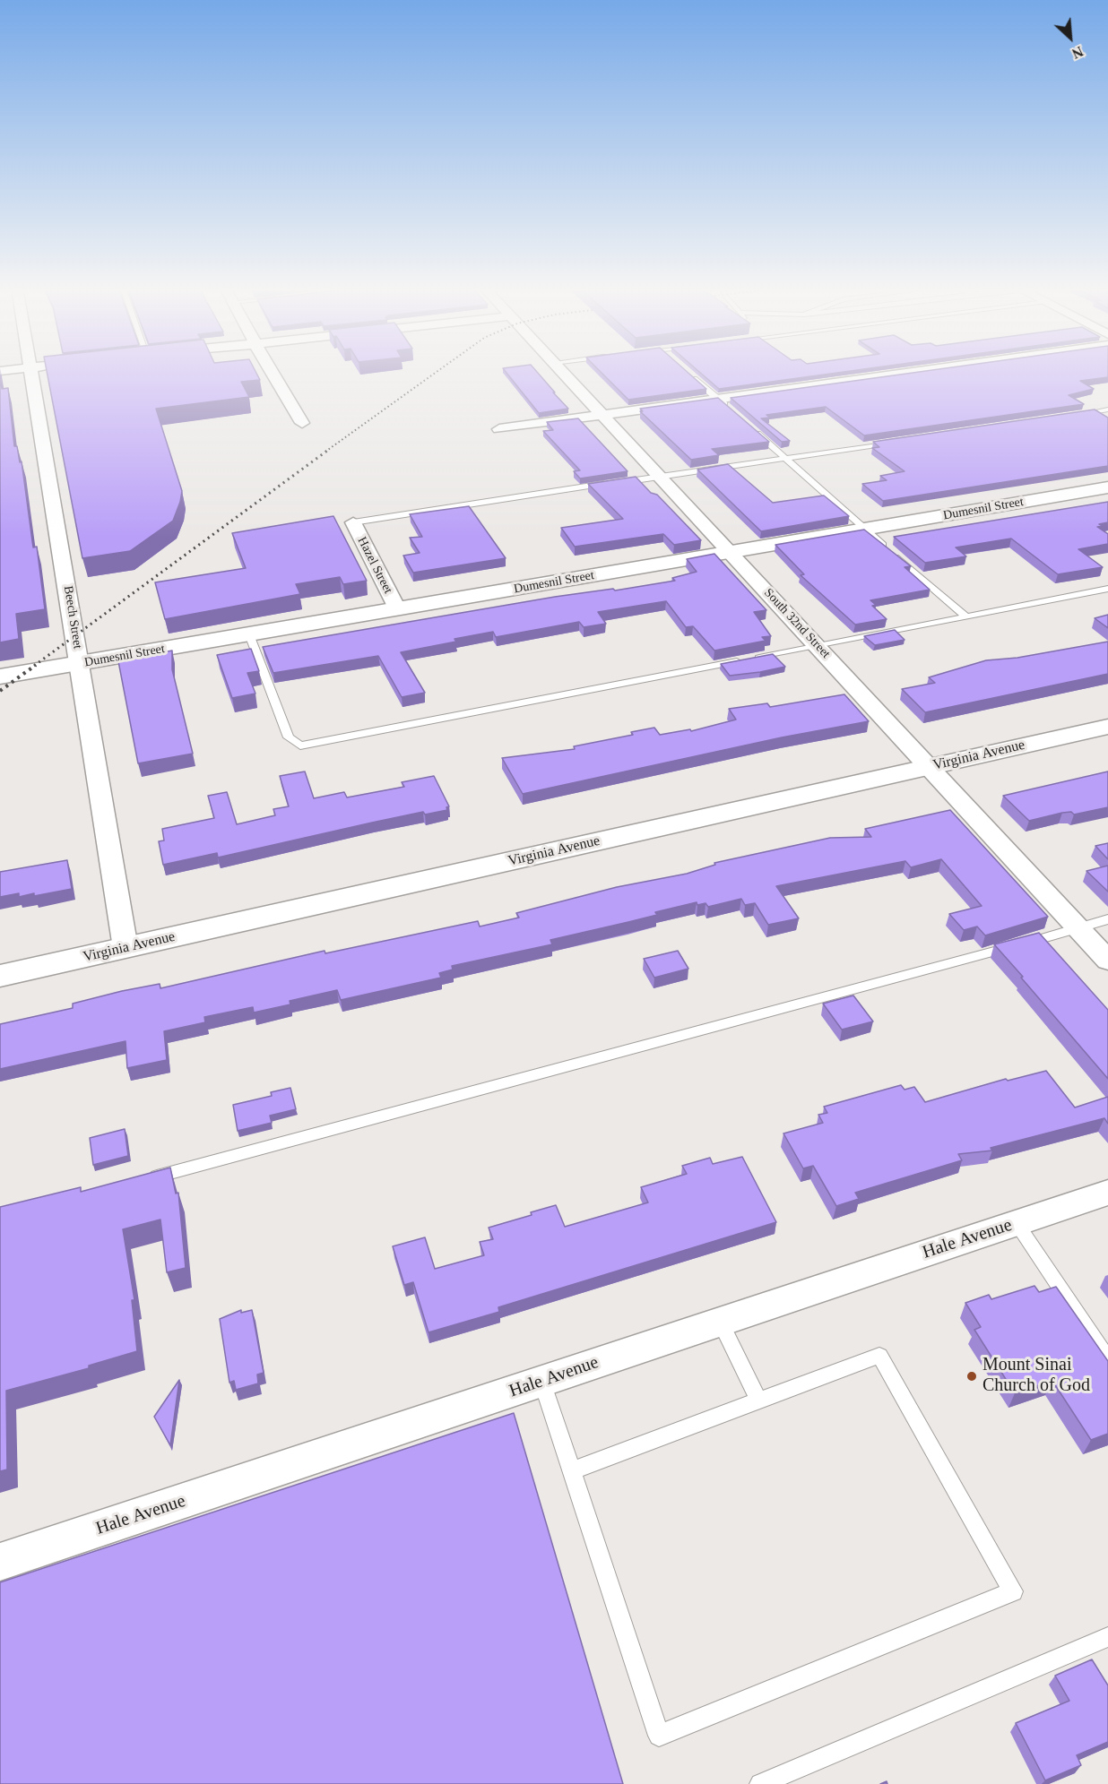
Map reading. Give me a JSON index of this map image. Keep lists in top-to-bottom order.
{
  "streets": {
    "main road": ["Dumesnil Street", "Virginia Avenue"],
    "street": [
      "Hazel Street",
      "Beech Street",
      "South 32nd Street",
      "Hale Avenue"
    ]
  },
  "crossings": [
    ["Dumesnil Street", "Hazel Street"],
    ["Dumesnil Street", "Beech Street"],
    ["Dumesnil Street", "South 32nd Street"],
    ["Beech Street", "Virginia Avenue"],
    ["South 32nd Street", "Virginia Avenue"]
  ],
  "places": ["Mount Sinai Church of God"],
  "north": "bottom right"
}
